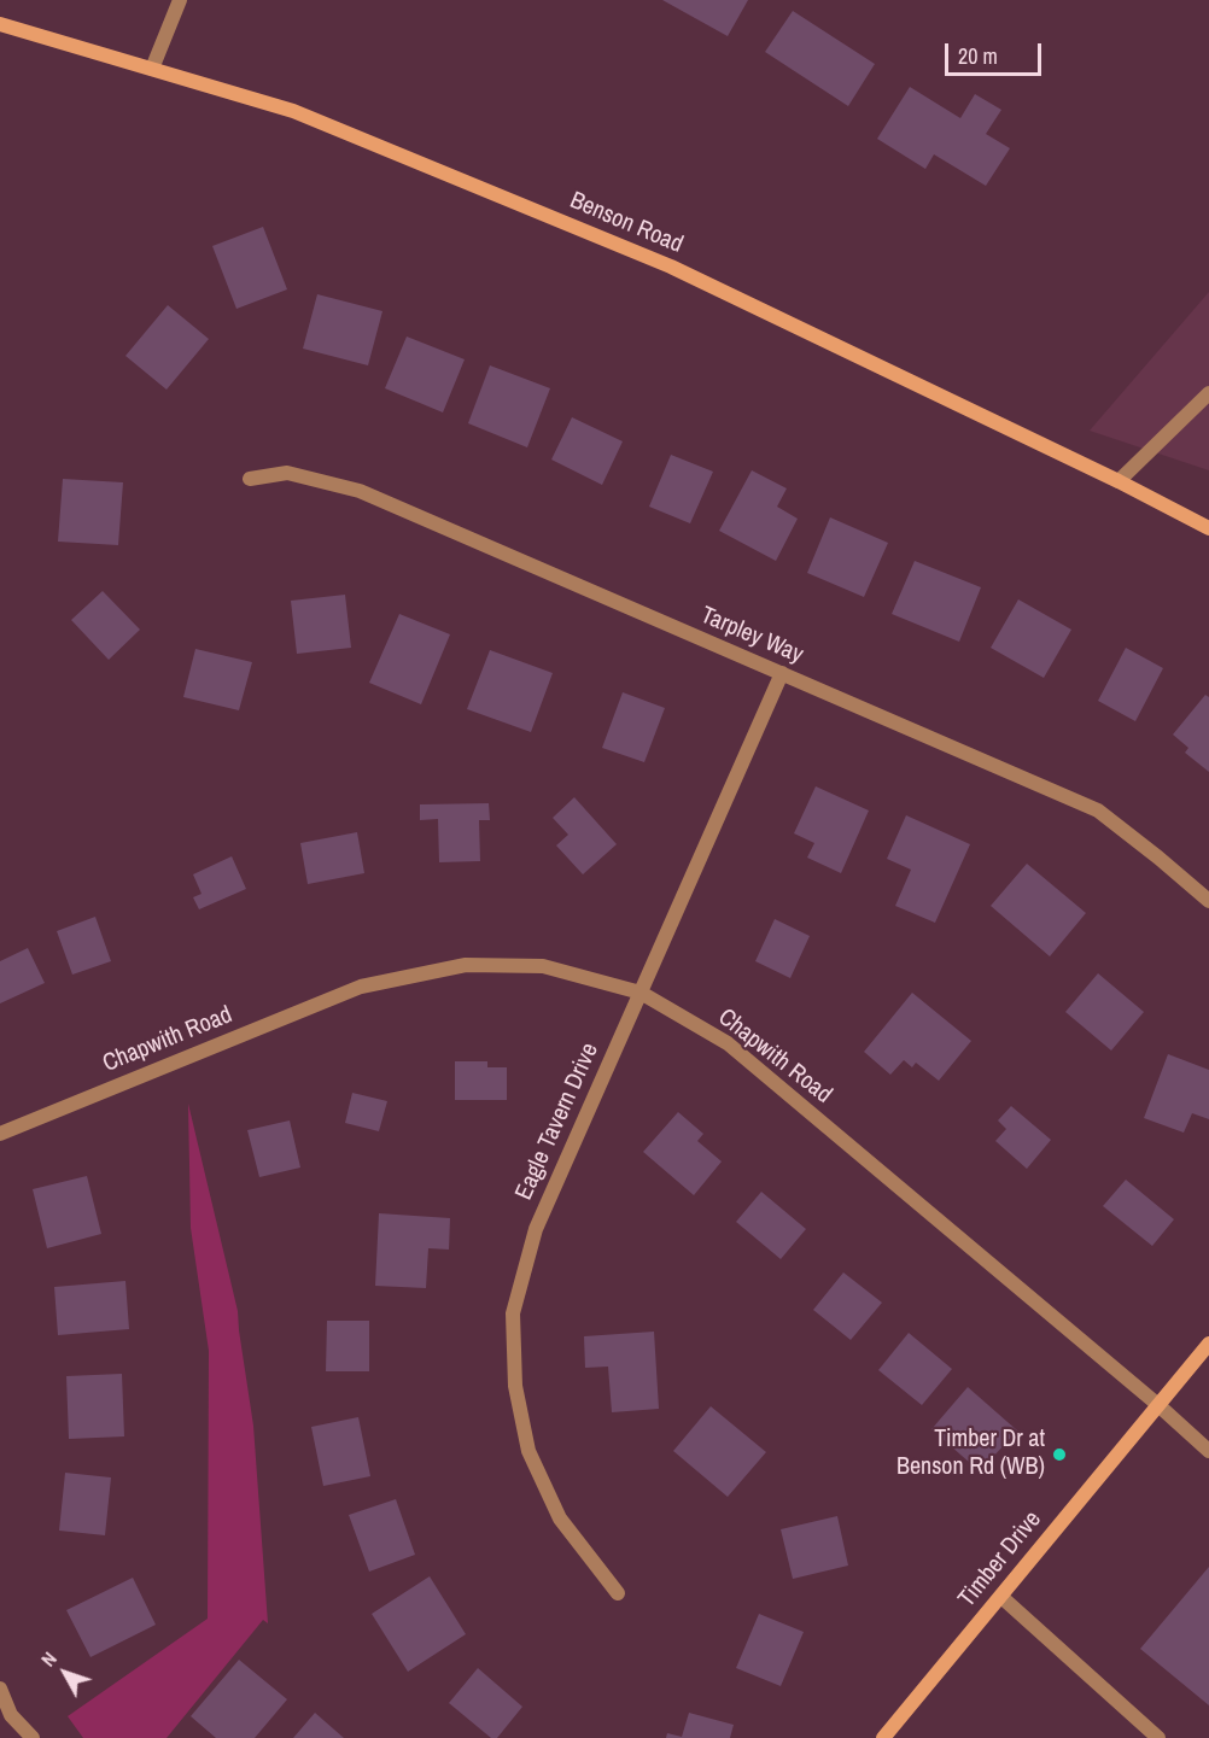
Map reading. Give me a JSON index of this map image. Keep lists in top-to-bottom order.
{
  "streets": {
    "main road": ["Benson Road", "Timber Drive"],
    "street": ["Tarpley Way", "Chapwith Road", "Eagle Tavern Drive"]
  },
  "crossings": [
    ["Tarpley Way", "Eagle Tavern Drive"],
    ["Chapwith Road", "Eagle Tavern Drive"],
    ["Chapwith Road", "Timber Drive"]
  ],
  "places": ["Timber Dr at Benson Rd (WB)"],
  "scale_bar": "20 m",
  "north": "top left"
}
